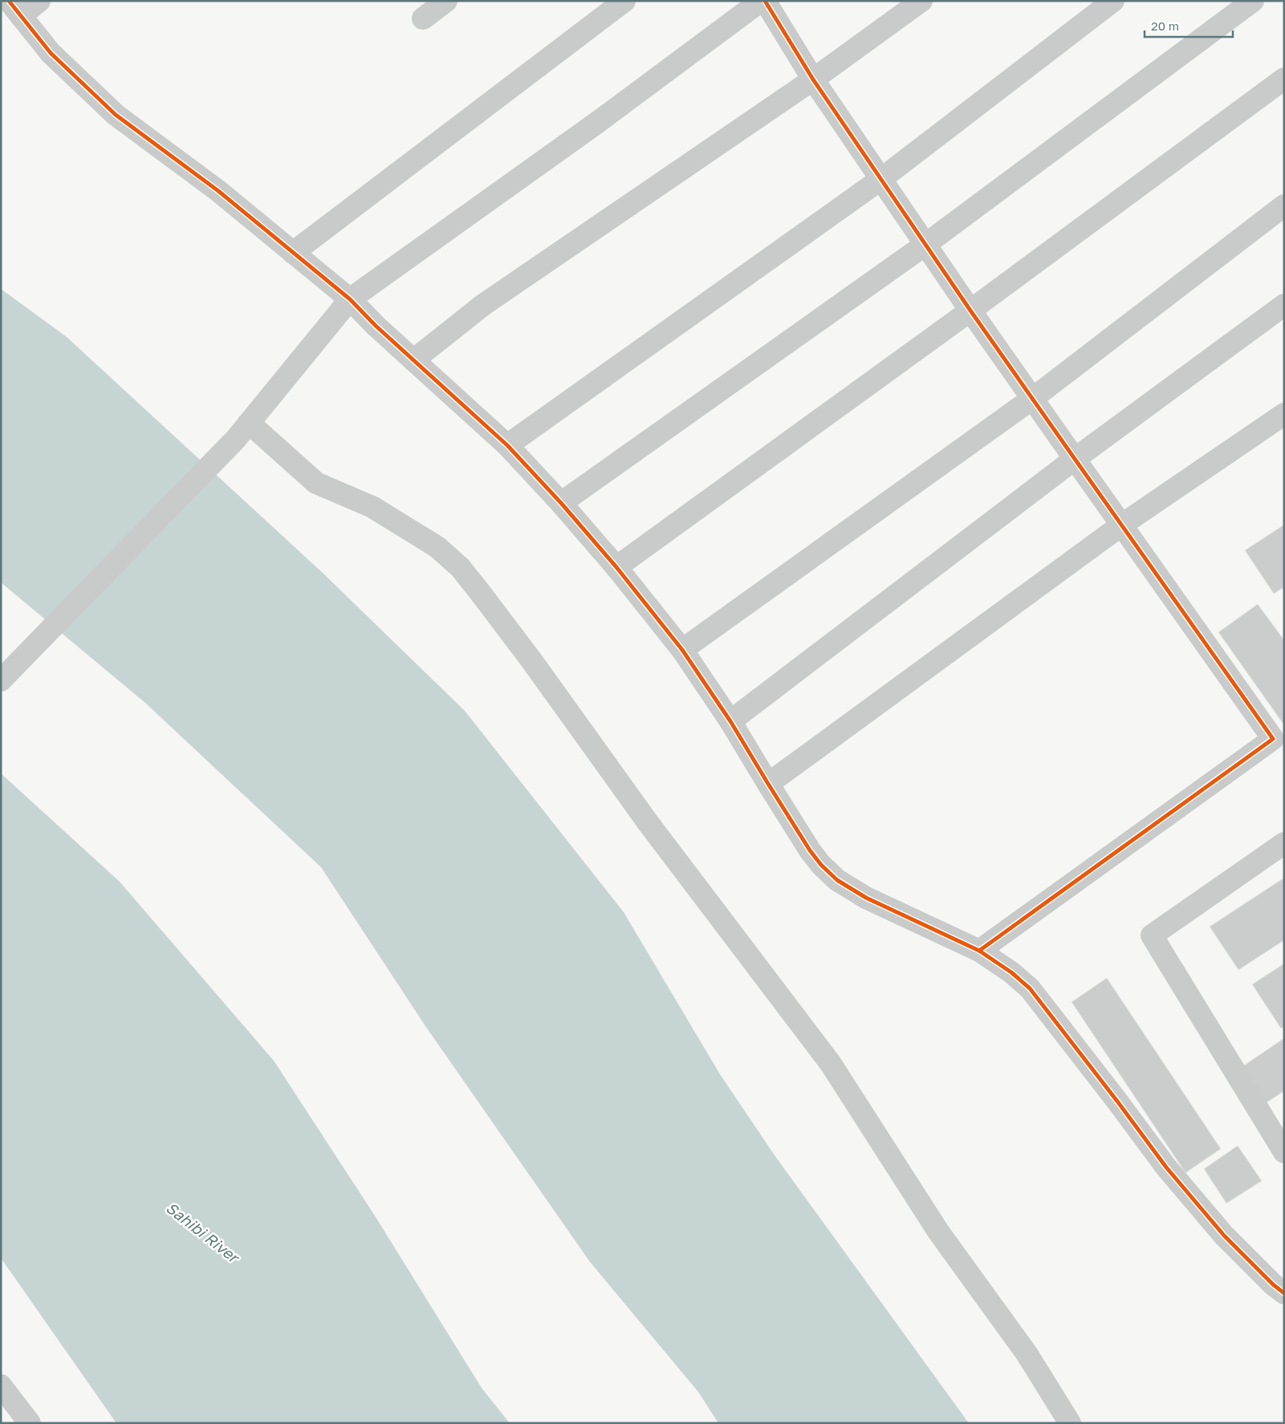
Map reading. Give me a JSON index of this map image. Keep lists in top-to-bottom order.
{
  "water": ["Sahibi River"],
  "scale_bar": "20 m"
}
